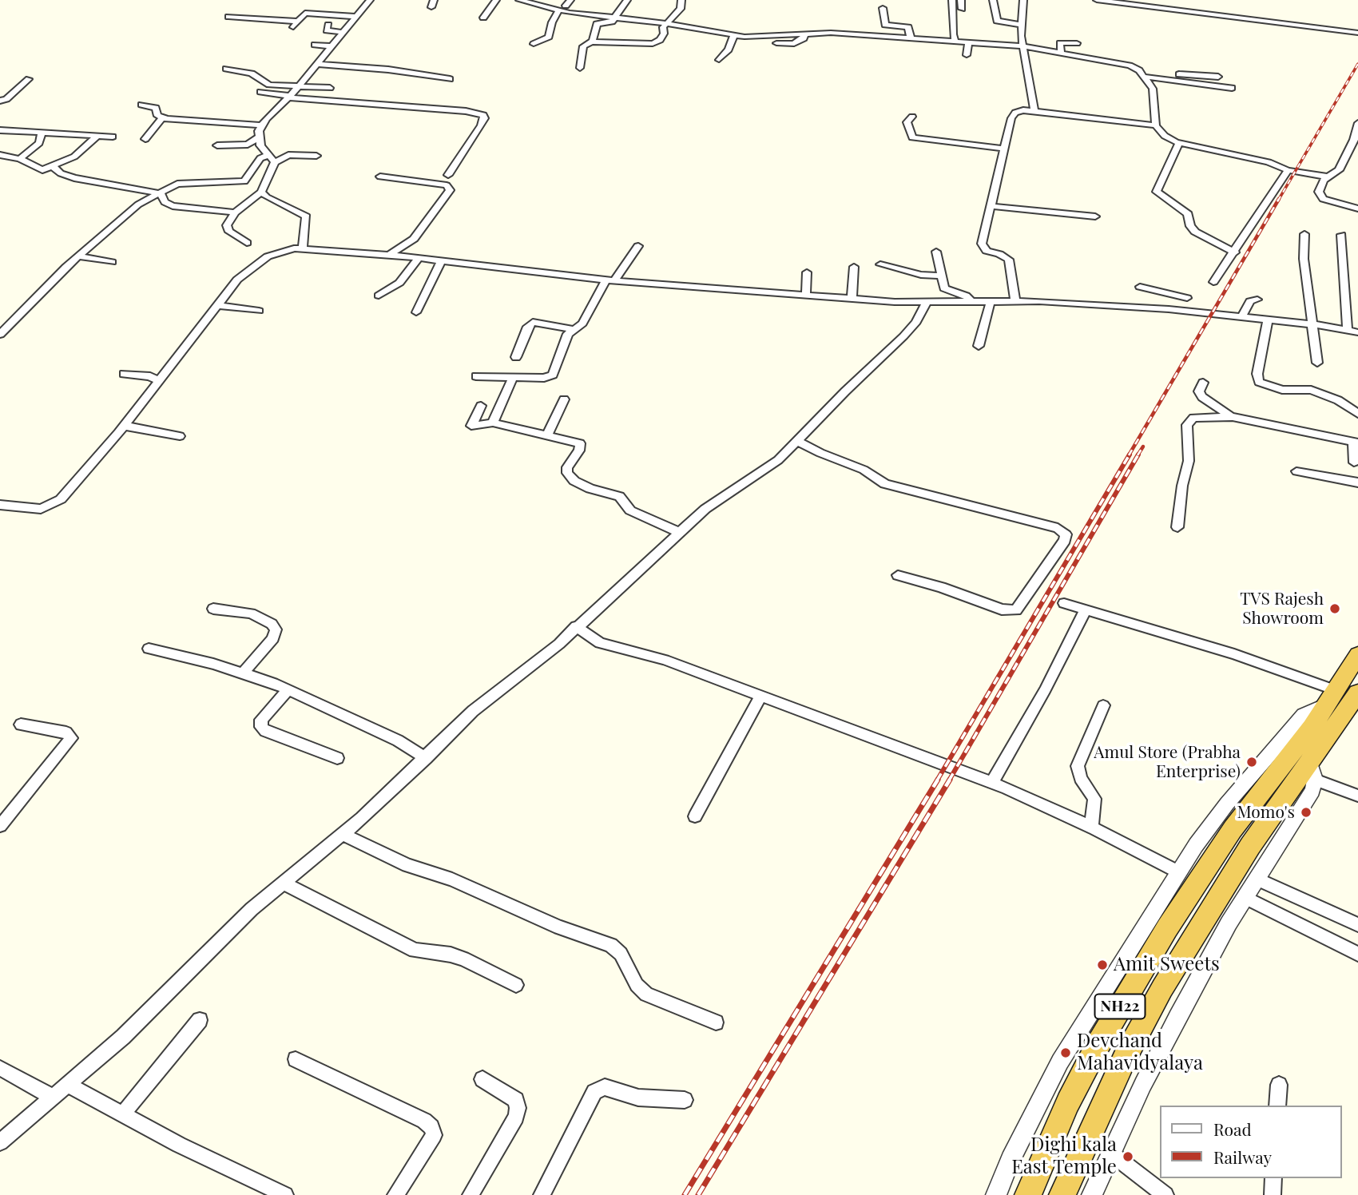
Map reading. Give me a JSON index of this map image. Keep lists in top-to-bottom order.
{
  "streets": {
    "highway": ["NH22"]
  },
  "places": [
    "TVS Rajesh Showroom",
    "Amul Store (Prabha Enterprise)",
    "Momo's",
    "Amit Sweets",
    "Devchand Mahavidyalaya",
    "Dighi kala East Temple"
  ],
  "legend": ["Road", "Railway"]
}
